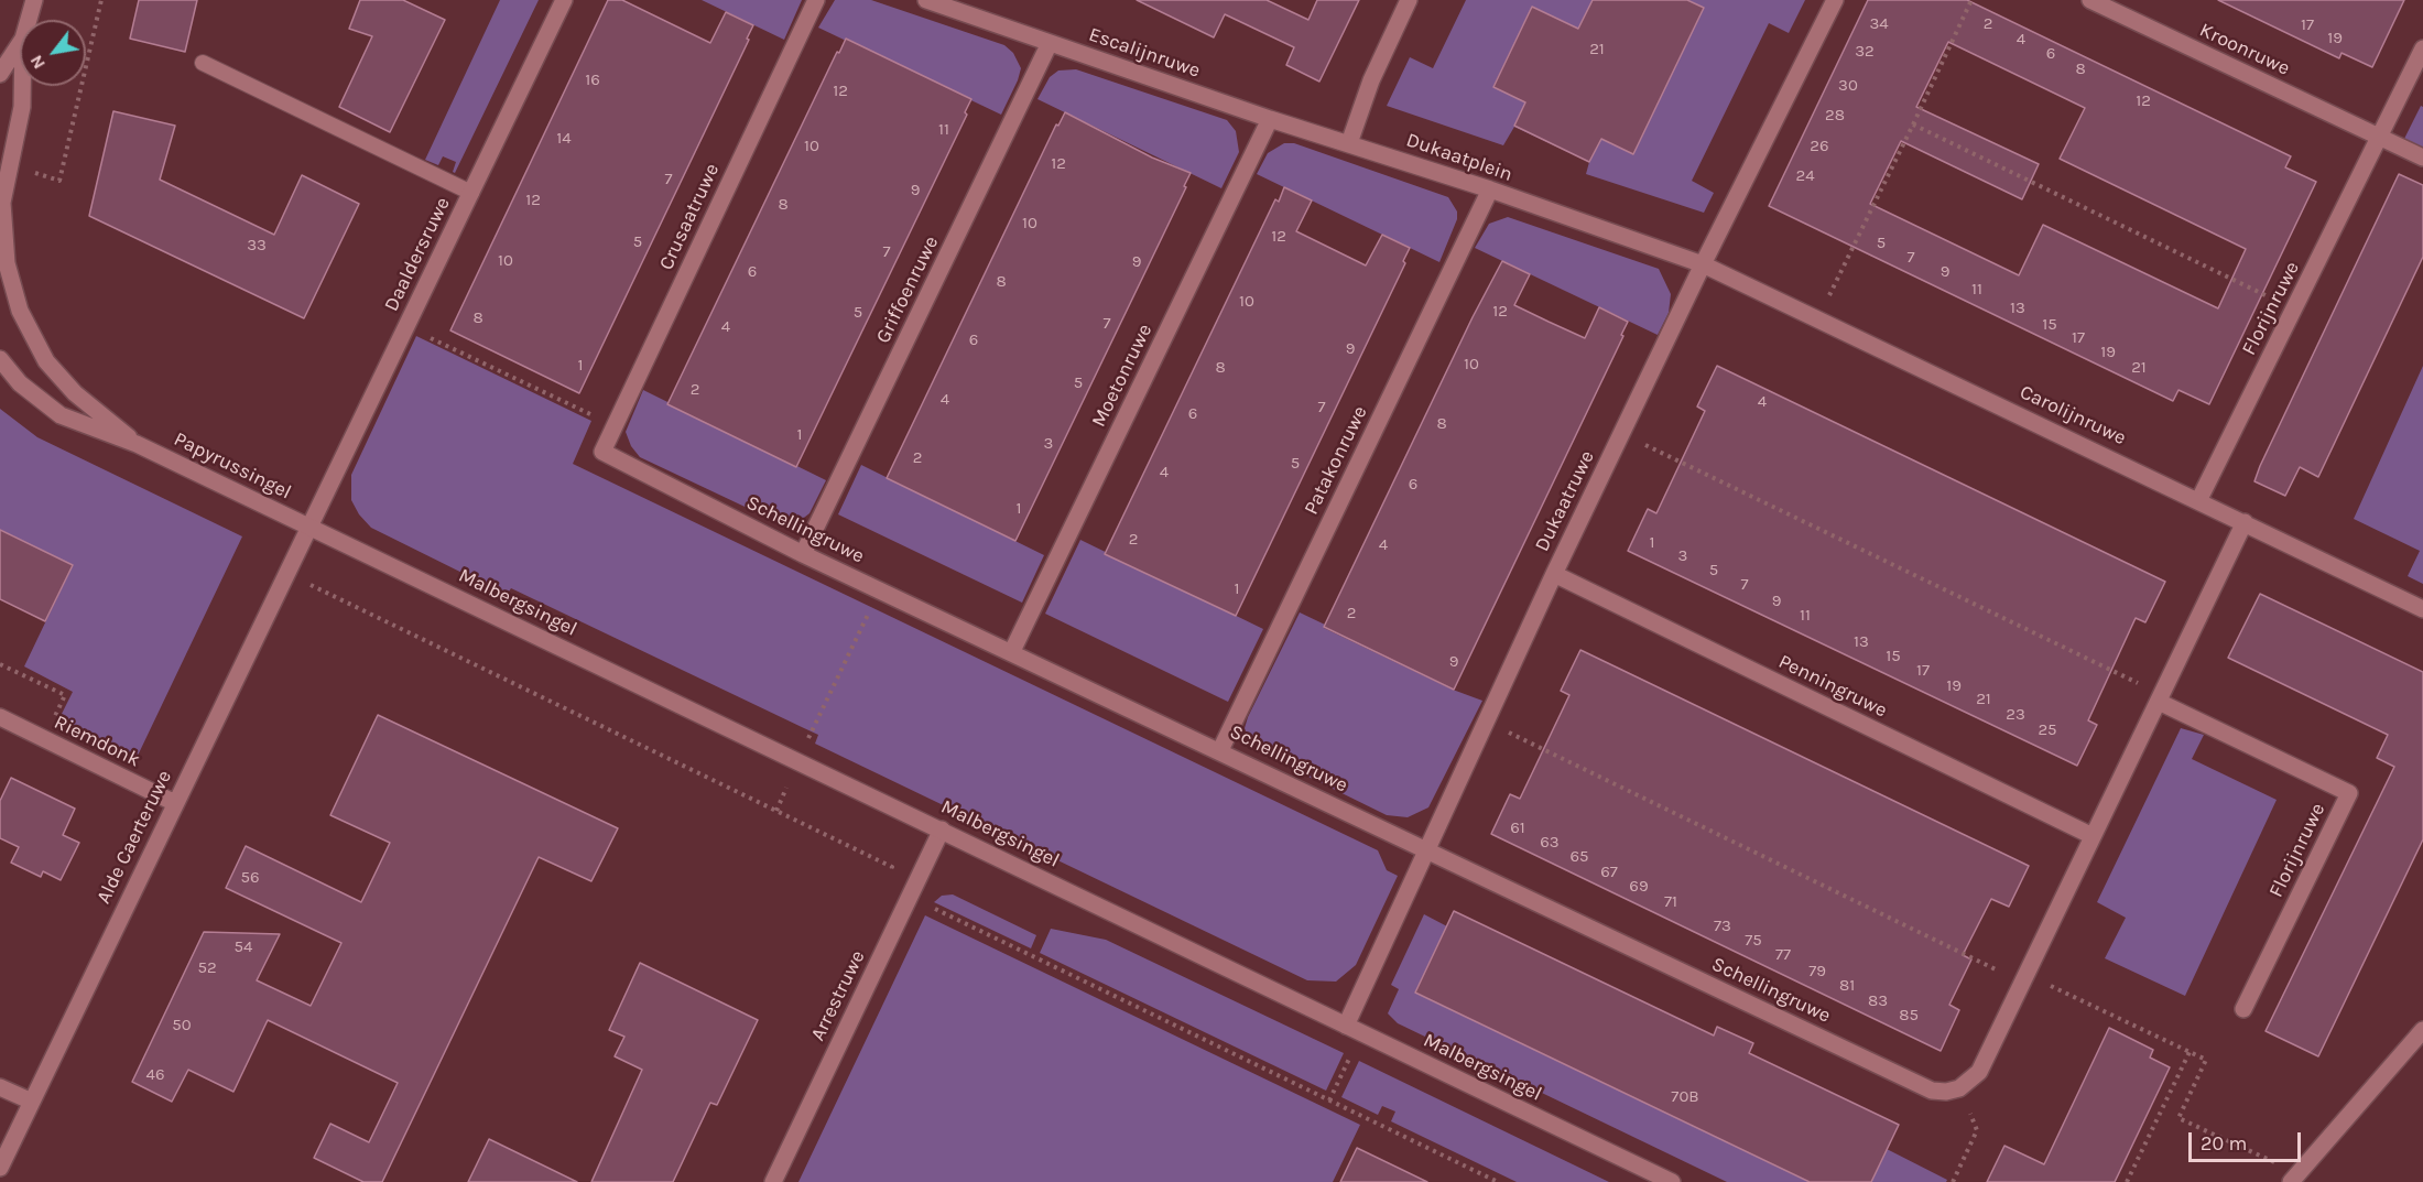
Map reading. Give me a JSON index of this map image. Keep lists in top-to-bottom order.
{
  "streets": {
    "street": [
      "Kroonruwe",
      "Escalijnruwe",
      "Dukaatplein",
      "Crusaatruwe",
      "Daaldersruwe",
      "Griffoenruwe",
      "Florijnruwe",
      "Moetonruwe",
      "Carolijnruwe",
      "Patakonruwe",
      "Papyrussingel",
      "Dukaatruwe",
      "Schellingruwe",
      "Malbergsingel",
      "Penningruwe",
      "Riemdonk",
      "Alde Caerteruwe",
      "Arrestruwe"
    ]
  },
  "crossings": [
    ["Kroonruwe", "Florijnruwe"],
    ["Escalijnruwe", "Dukaatplein"],
    ["Escalijnruwe", "Griffoenruwe"],
    ["Escalijnruwe", "Moetonruwe"],
    ["Dukaatplein", "Carolijnruwe"],
    ["Dukaatplein", "Patakonruwe"],
    ["Dukaatplein", "Dukaatruwe"],
    ["Crusaatruwe", "Schellingruwe"],
    ["Daaldersruwe", "Papyrussingel"],
    ["Daaldersruwe", "Malbergsingel"],
    ["Daaldersruwe", "Alde Caerteruwe"],
    ["Griffoenruwe", "Schellingruwe"],
    ["Florijnruwe", "Carolijnruwe"],
    ["Moetonruwe", "Schellingruwe"],
    ["Carolijnruwe", "Dukaatruwe"],
    ["Patakonruwe", "Schellingruwe"],
    ["Papyrussingel", "Malbergsingel"],
    ["Papyrussingel", "Alde Caerteruwe"],
    ["Dukaatruwe", "Schellingruwe"],
    ["Dukaatruwe", "Malbergsingel"],
    ["Dukaatruwe", "Penningruwe"],
    ["Malbergsingel", "Alde Caerteruwe"],
    ["Malbergsingel", "Arrestruwe"],
    ["Riemdonk", "Alde Caerteruwe"]
  ],
  "house_numbers": [
    "34",
    "2",
    "17",
    "19",
    "4",
    "21",
    "32",
    "6",
    "8",
    "16",
    "30",
    "12",
    "12",
    "28",
    "11",
    "14",
    "10",
    "26",
    "12",
    "24",
    "7",
    "9",
    "12",
    "8",
    "10",
    "12",
    "5",
    "5",
    "33",
    "7",
    "7",
    "10",
    "9",
    "6",
    "9",
    "8",
    "11",
    "10",
    "13",
    "12",
    "5",
    "8",
    "7",
    "15",
    "4",
    "17",
    "6",
    "9",
    "19",
    "10",
    "1",
    "8",
    "21",
    "5",
    "2",
    "4",
    "4",
    "7",
    "6",
    "8",
    "1",
    "3",
    "2",
    "5",
    "4",
    "6",
    "1",
    "2",
    "1",
    "4",
    "3",
    "5",
    "7",
    "1",
    "9",
    "2",
    "11",
    "13",
    "15",
    "9",
    "17",
    "19",
    "21",
    "23",
    "25",
    "61",
    "63",
    "65",
    "67",
    "56",
    "69",
    "71",
    "73",
    "75",
    "54",
    "77",
    "52",
    "79",
    "81",
    "83",
    "85",
    "50",
    "46",
    "70B"
  ],
  "scale_bar": "20 m",
  "north": "bottom left"
}
